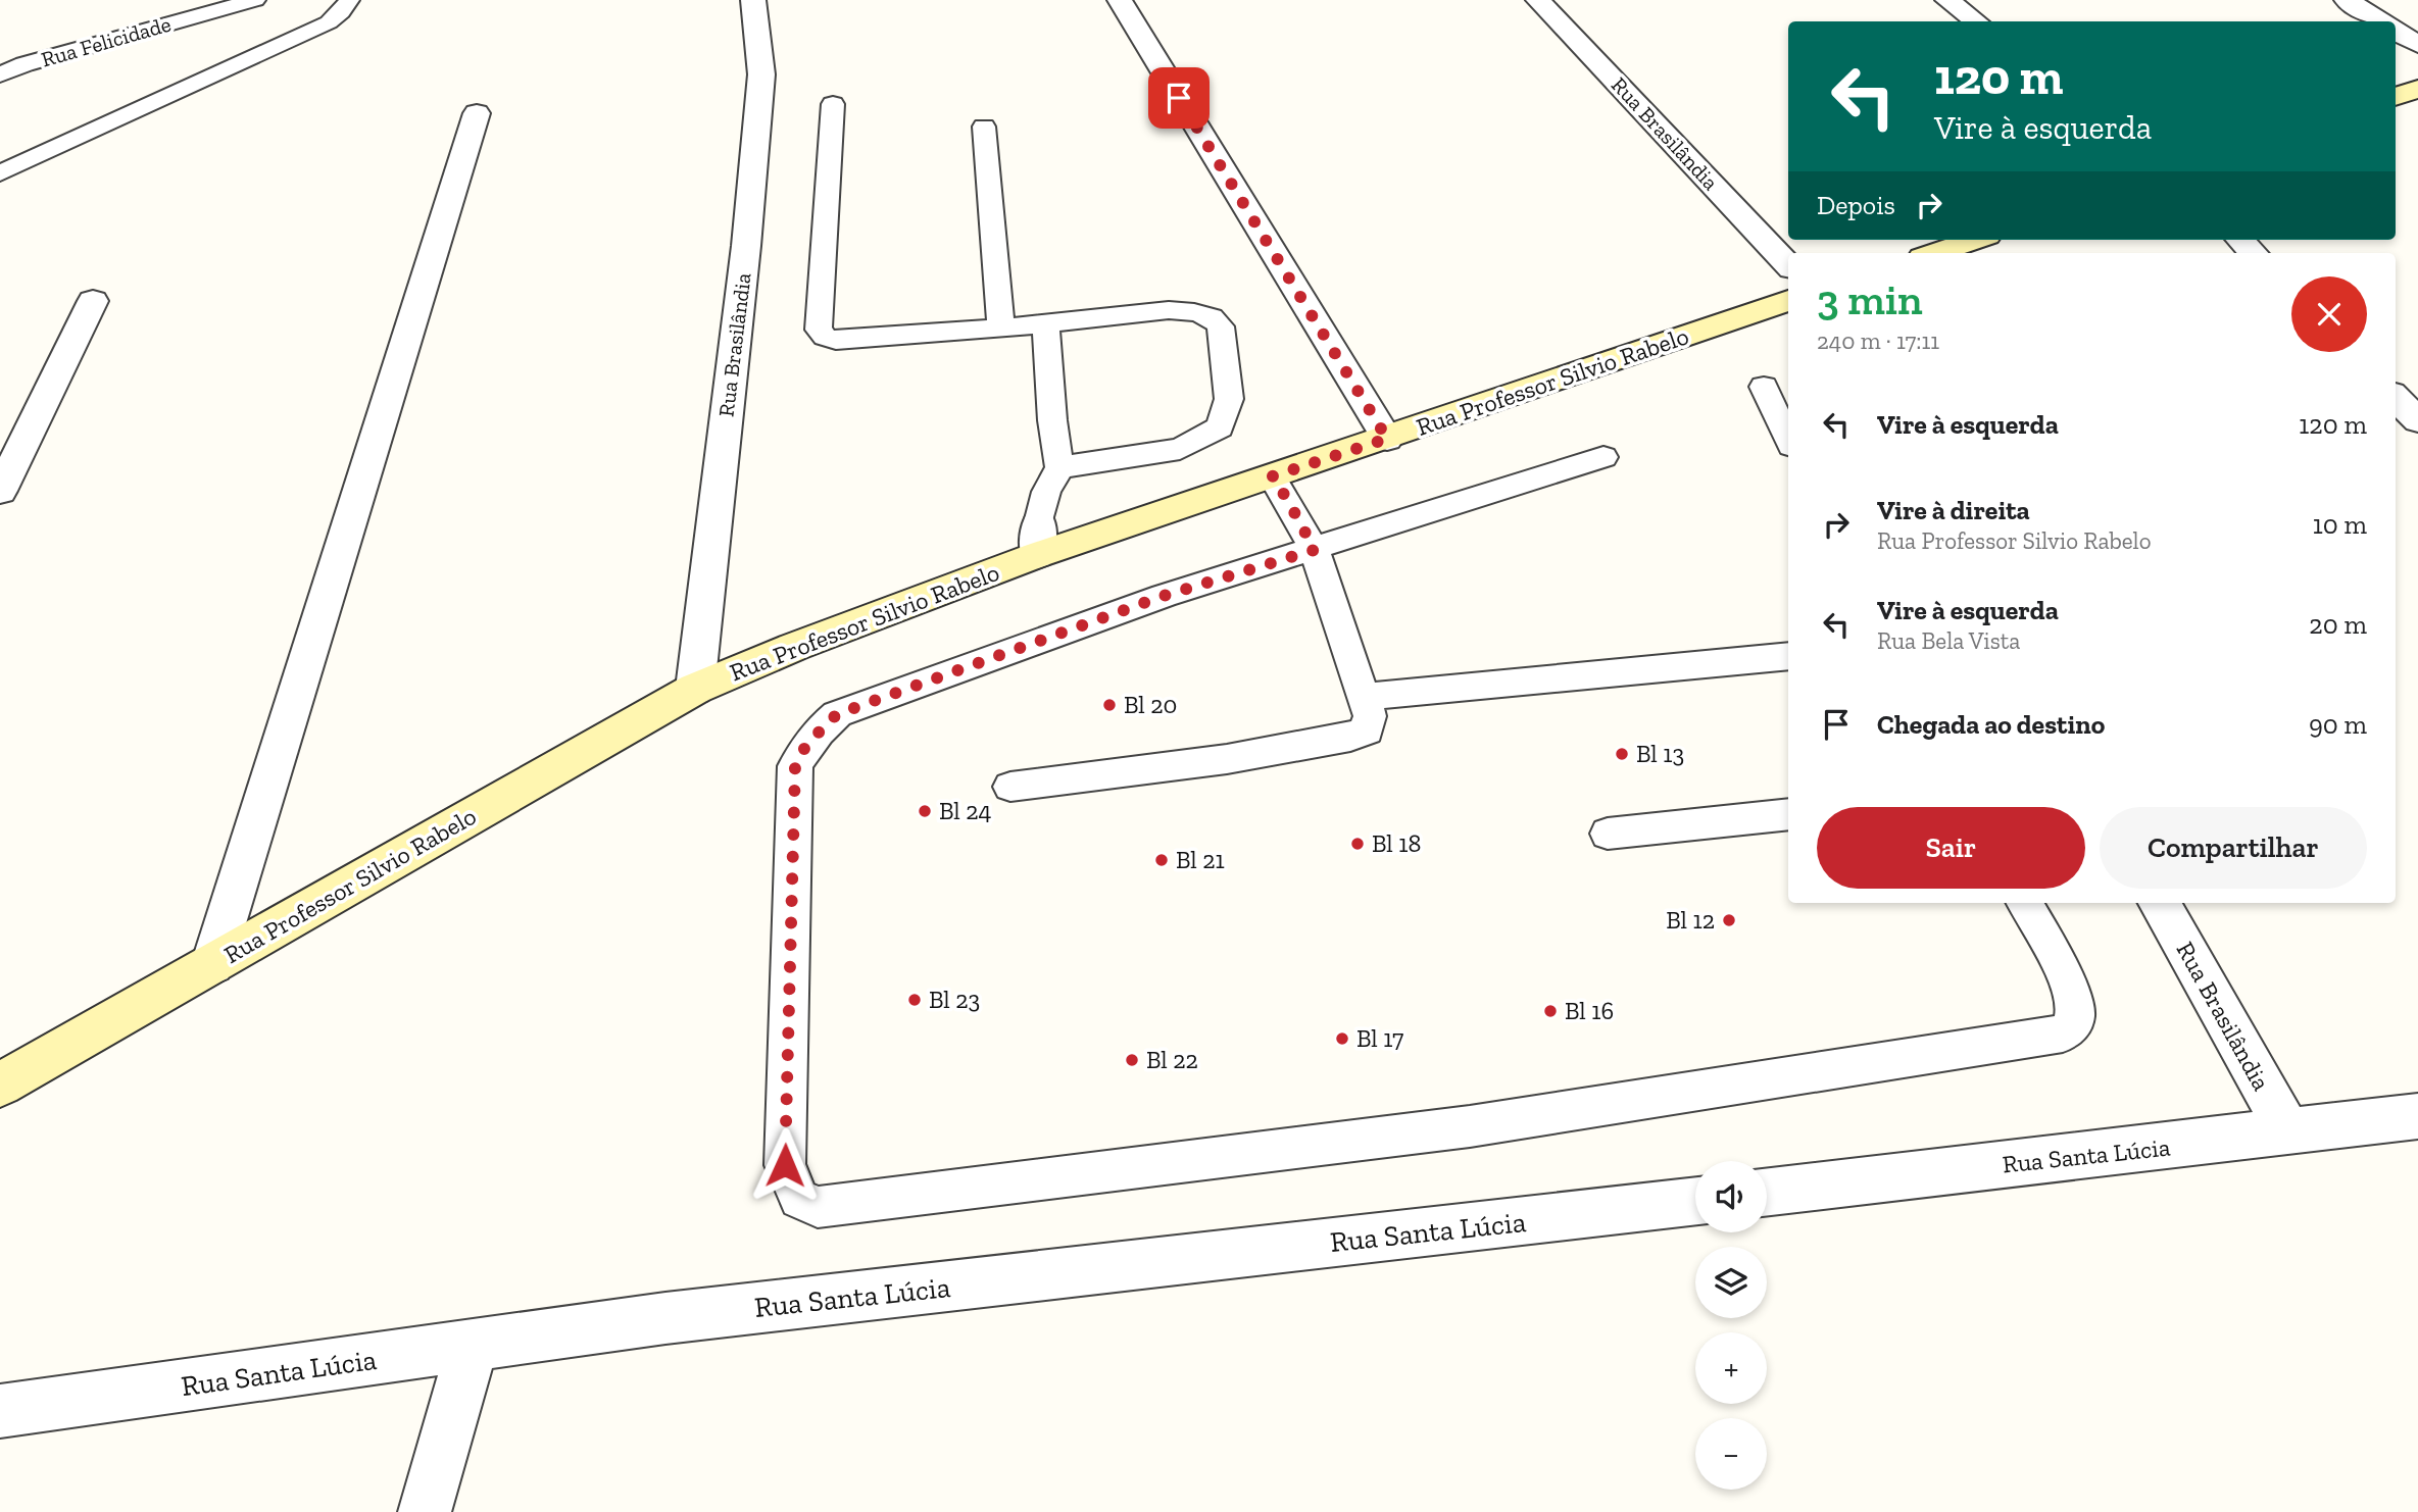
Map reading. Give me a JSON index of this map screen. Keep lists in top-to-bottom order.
{
  "streets": {
    "main road": ["Rua Professor Silvio Rabelo"],
    "street": ["Rua Brasilândia", "Rua Santa Lúcia"],
    "lane": ["Rua Felicidade"]
  },
  "crossings": [
    ["Rua Brasilândia", "Rua Professor Silvio Rabelo"],
    ["Rua Brasilândia", "Rua Santa Lúcia"]
  ],
  "places": [
    "Bl 20",
    "Bl 13",
    "Bl 24",
    "Bl 18",
    "Bl 21",
    "Bl 12",
    "Bl 23",
    "Bl 16",
    "Bl 17",
    "Bl 22"
  ],
  "page": {
    "turn": ["120 m", "Vire à esquerda"],
    "then": "Depois",
    "heading": ["3 min", "240 m · 17:11"],
    "list": [
      {
        "name": "Vire à esquerda",
        "value": "120 m"
      },
      {
        "name": "Vire à direita",
        "note": "Rua Professor Silvio Rabelo",
        "value": "10 m"
      },
      {
        "name": "Vire à esquerda",
        "note": "Rua Bela Vista",
        "value": "20 m"
      },
      {
        "name": "Chegada ao destino",
        "value": "90 m"
      }
    ],
    "buttons": ["Sair", "Compartilhar"],
    "map_buttons": ["+", "−"]
  }
}
